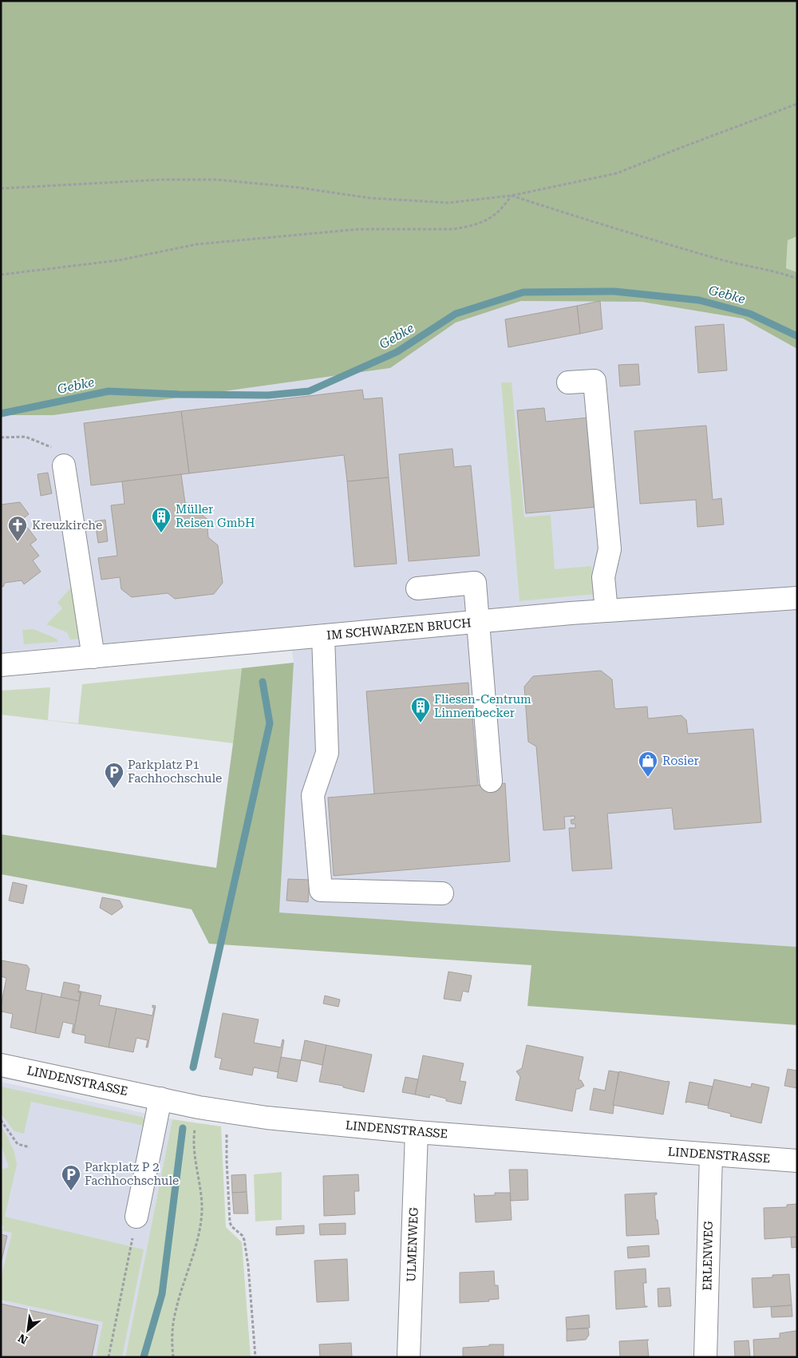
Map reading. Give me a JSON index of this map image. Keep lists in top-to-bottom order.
{
  "streets": {
    "street": [
      "IM SCHWARZEN BRUCH",
      "LINDENSTRASSE",
      "ULMENWEG",
      "ERLENWEG"
    ]
  },
  "crossings": [
    ["LINDENSTRASSE", "ULMENWEG"],
    ["LINDENSTRASSE", "ERLENWEG"]
  ],
  "water": ["Gebke"],
  "places": {
    "building": ["Müller Reisen GmbH", "Fliesen-Centrum Linnenbecker"],
    "church": ["Kreuzkirche"],
    "shop": ["Rosier"],
    "parking": ["Parkplatz P1 Fachhochschule", "Parkplatz P 2 Fachhochschule"]
  },
  "north": "bottom left"
}
